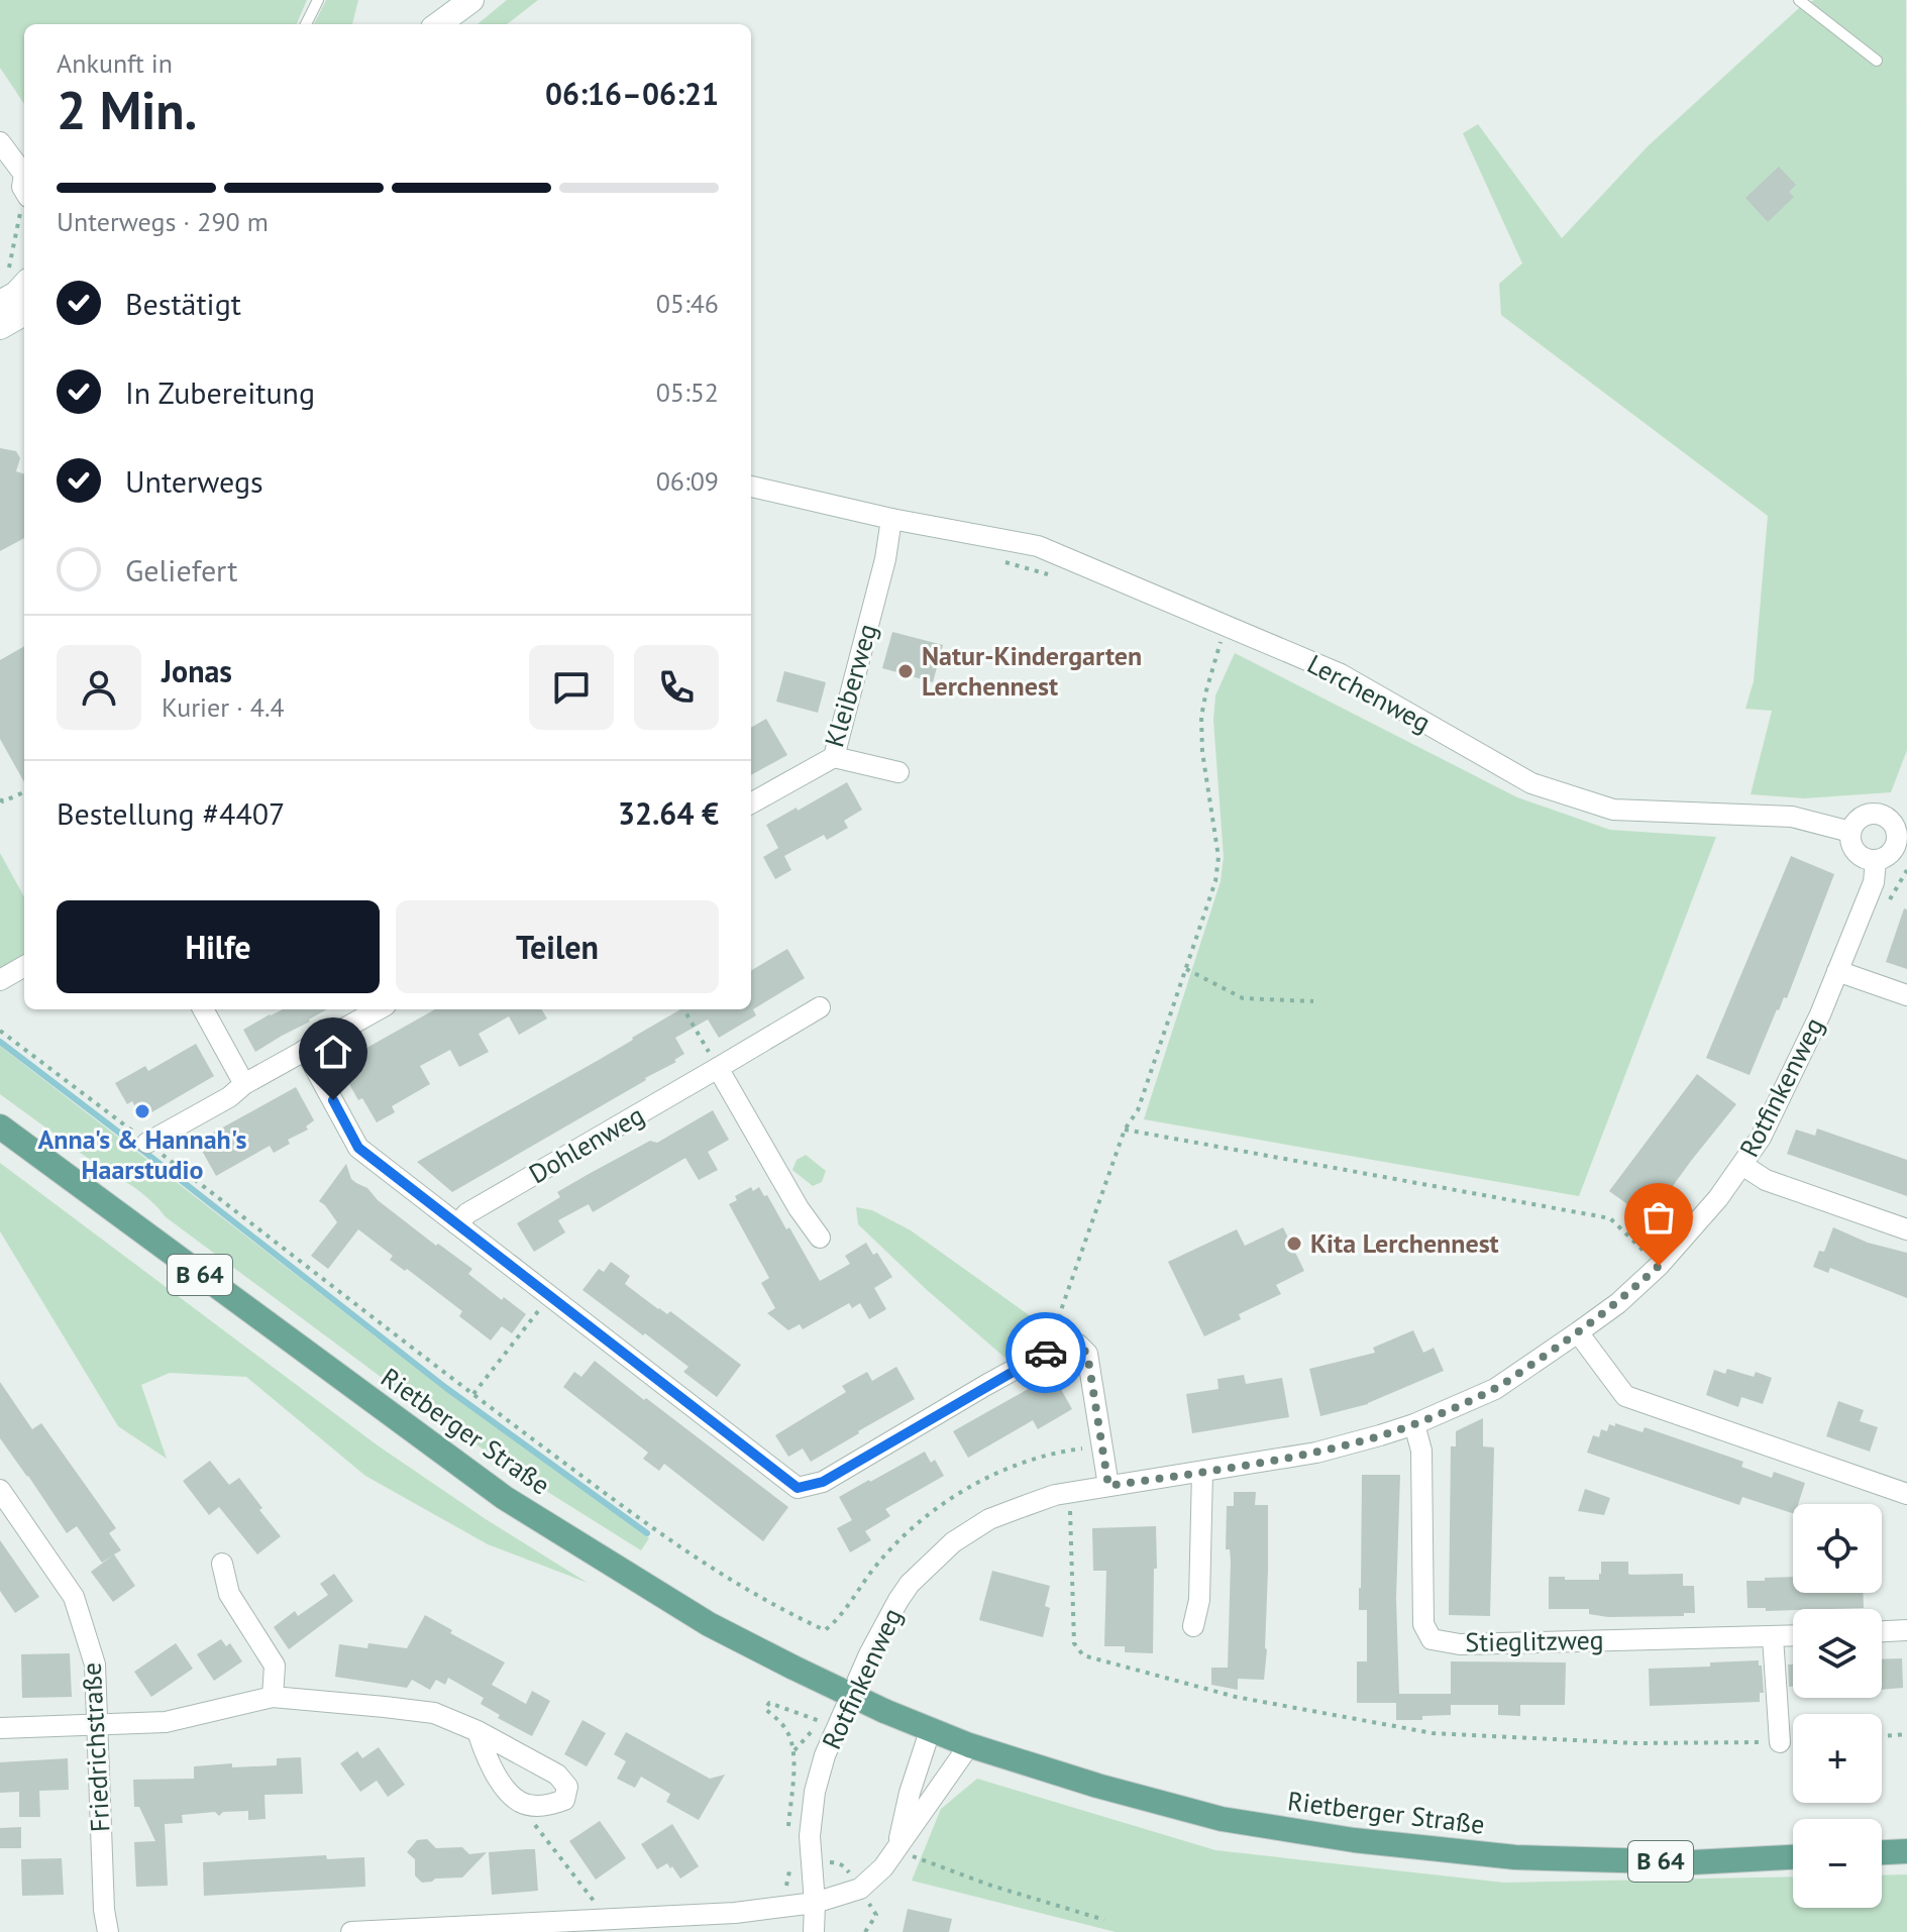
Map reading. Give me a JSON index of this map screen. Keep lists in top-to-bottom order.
{
  "streets": {
    "main road": ["B 64", "Rietberger Straße"],
    "street": [
      "Kleiberweg",
      "Lerchenweg",
      "Rotfinkenweg",
      "Dohlenweg",
      "Stieglitzweg",
      "Friedrichstraße"
    ]
  },
  "crossings": [
    ["Kleiberweg", "Lerchenweg"],
    ["Lerchenweg", "Rotfinkenweg"],
    ["Rotfinkenweg", "Stieglitzweg"]
  ],
  "places": ["Natur-Kindergarten Lerchennest", "Anna's & Hannah's Haarstudio", "Kita Lerchennest"],
  "page": {
    "heading": ["2 Min.", "Ankunft in", "06:16–06:21"],
    "panel": [
      "Jonas",
      "Kurier · 4.4",
      "Bestellung #4407",
      "32.64 €"
    ],
    "bar": "Unterwegs · 290 m",
    "list": [
      ["Bestätigt", "05:46"],
      ["In Zubereitung", "05:52"],
      ["Unterwegs", "06:09"],
      "Geliefert"
    ],
    "buttons": ["Hilfe", "Teilen"],
    "map_buttons": ["+", "−"]
  }
}
